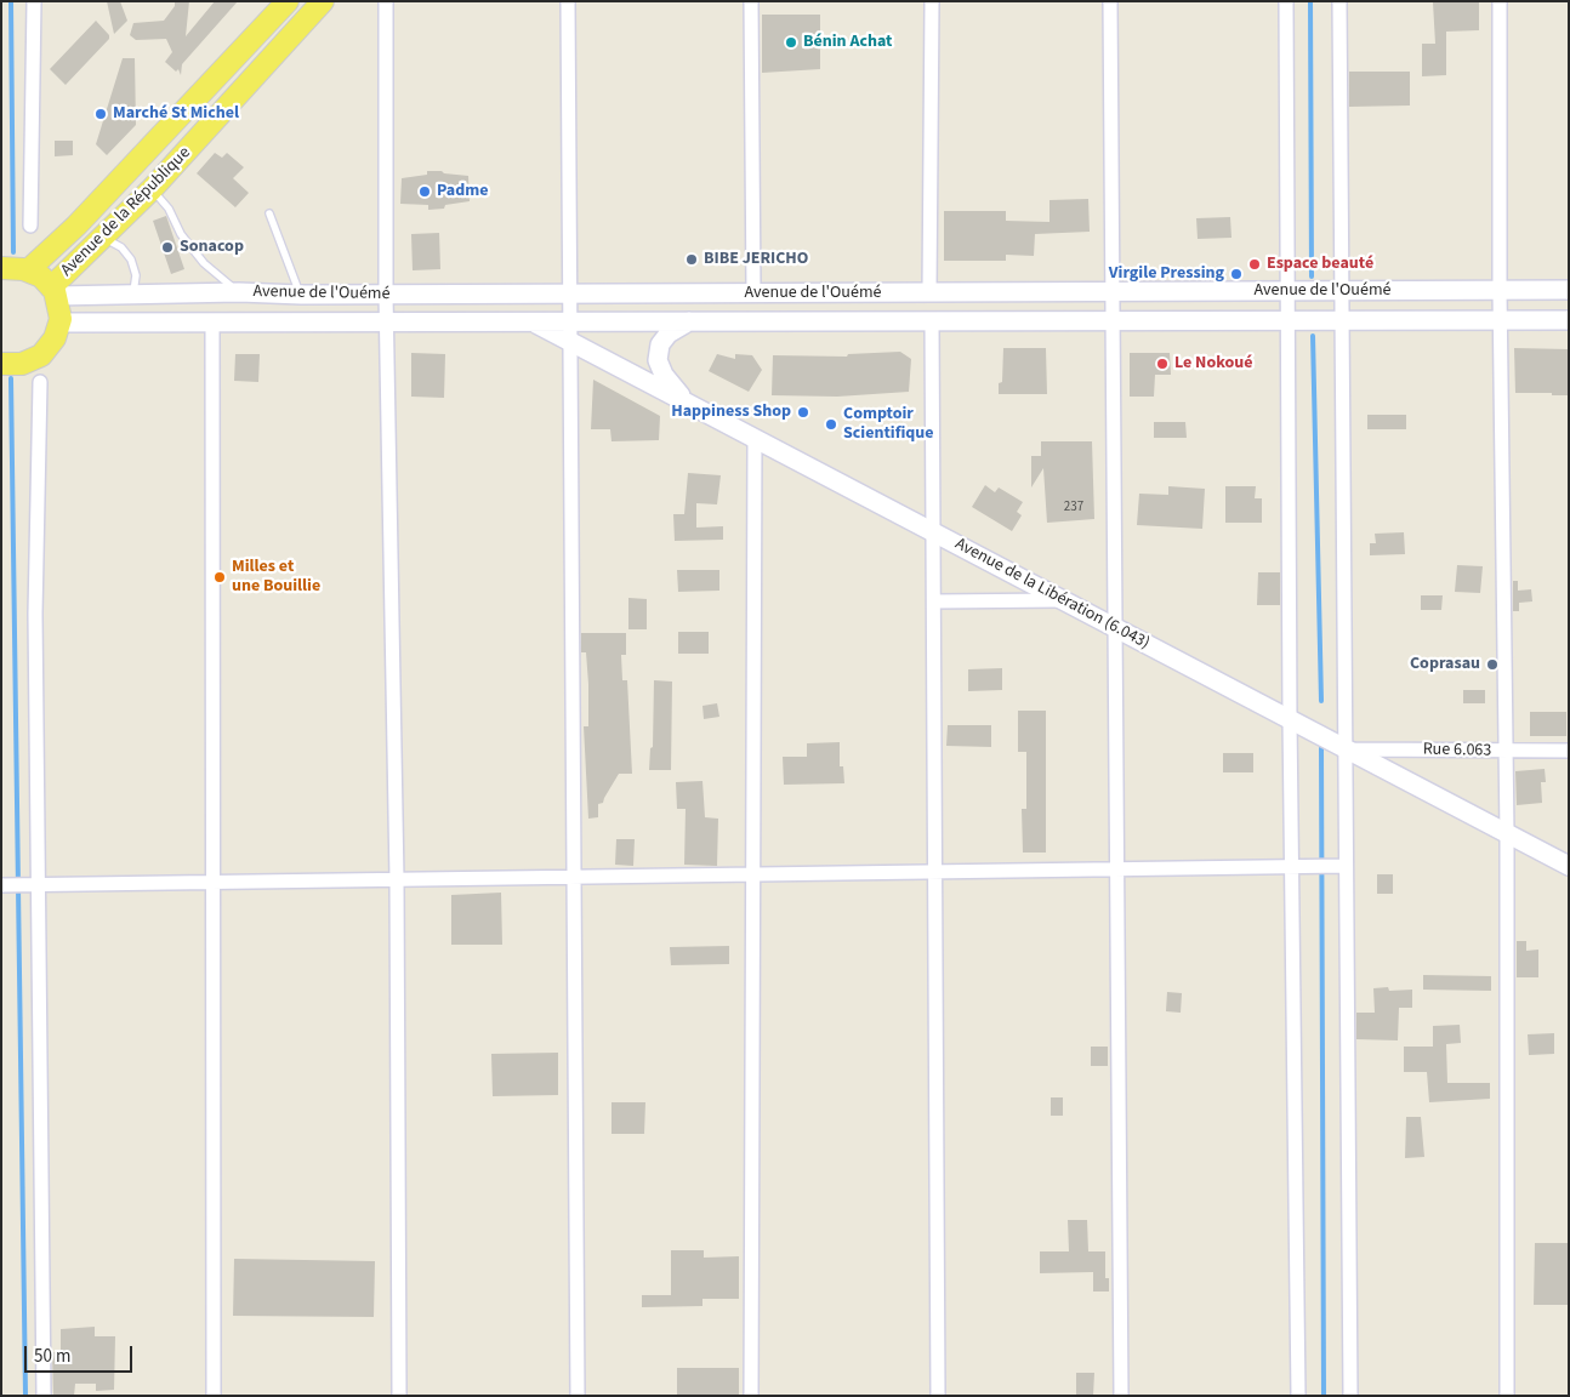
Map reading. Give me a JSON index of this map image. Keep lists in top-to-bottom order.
{
  "streets": {
    "main road": ["Avenue de la République", "Avenue de l'Ouémé", "Avenue de la Libération (6.043)"],
    "street": ["Rue 6.063"]
  },
  "crossings": [
    ["Avenue de la République", "Avenue de l'Ouémé"],
    ["Avenue de l'Ouémé", "Avenue de la Libération (6.043)"],
    ["Avenue de la Libération (6.043)", "Rue 6.063"]
  ],
  "places": [
    "Bénin Achat",
    "Marché St Michel",
    "Padme",
    "Sonacop",
    "BIBE JERICHO",
    "Espace beauté",
    "Virgile Pressing",
    "Le Nokoué",
    "Happiness Shop",
    "Comptoir Scientifique",
    "Milles et une Bouillie",
    "Coprasau"
  ],
  "house_numbers": ["237"],
  "scale_bar": "50 m"
}
